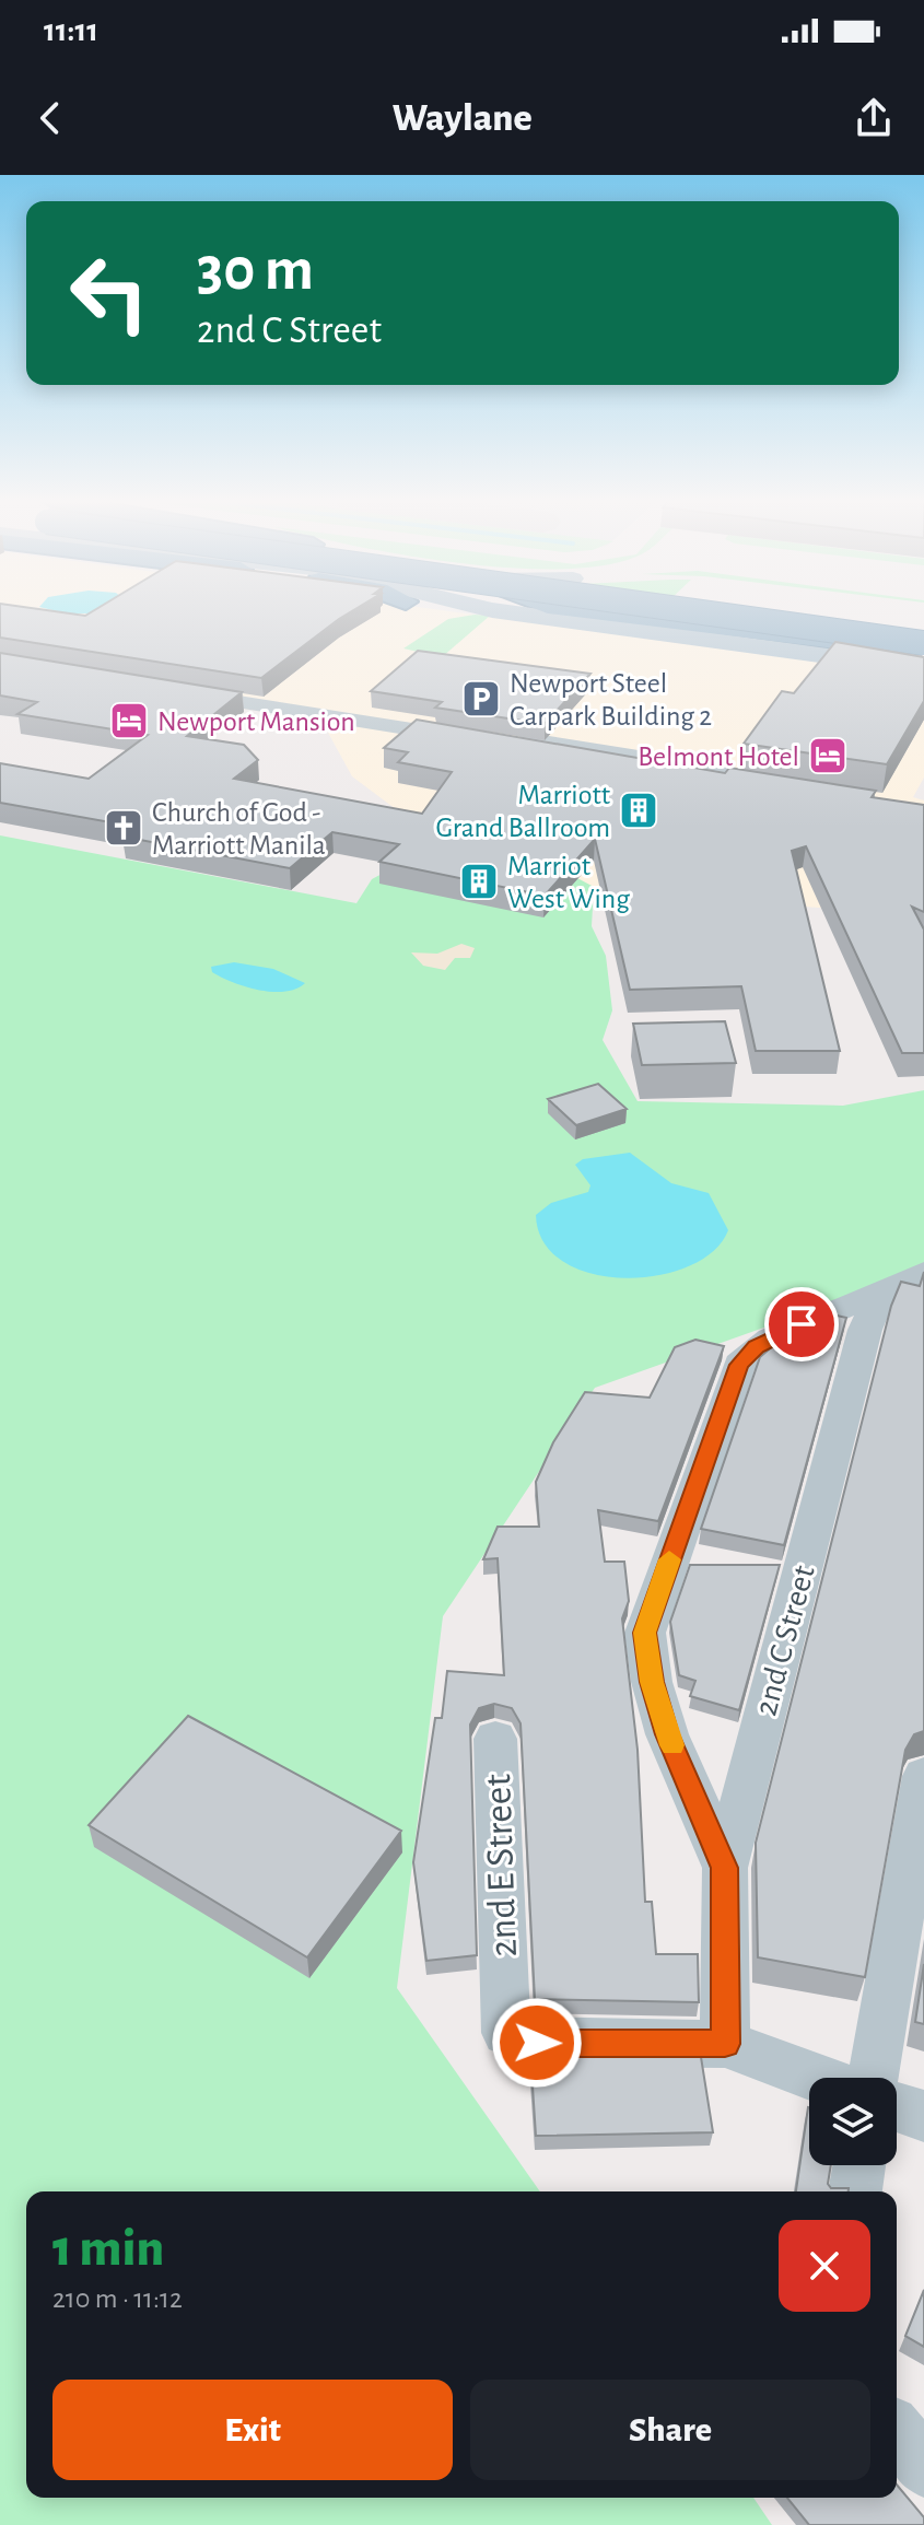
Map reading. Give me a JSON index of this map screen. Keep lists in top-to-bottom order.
{
  "streets": {
    "street": ["2nd C Street", "2nd E Street"]
  },
  "crossings": [
    ["2nd C Street", "2nd E Street"]
  ],
  "places": {
    "parking": ["Newport Steel Carpark Building 2"],
    "hotel": ["Newport Mansion", "Belmont Hotel"],
    "building": ["Marriott Grand Ballroom", "Marriot West Wing"],
    "church": ["Church of God - Marriott Manila"]
  },
  "page": {
    "status": "11:11",
    "header": "Waylane",
    "turn": ["30 m", "2nd C Street"],
    "heading": ["1 min", "210 m · 11:12"],
    "buttons": ["Exit", "Share"]
  }
}
